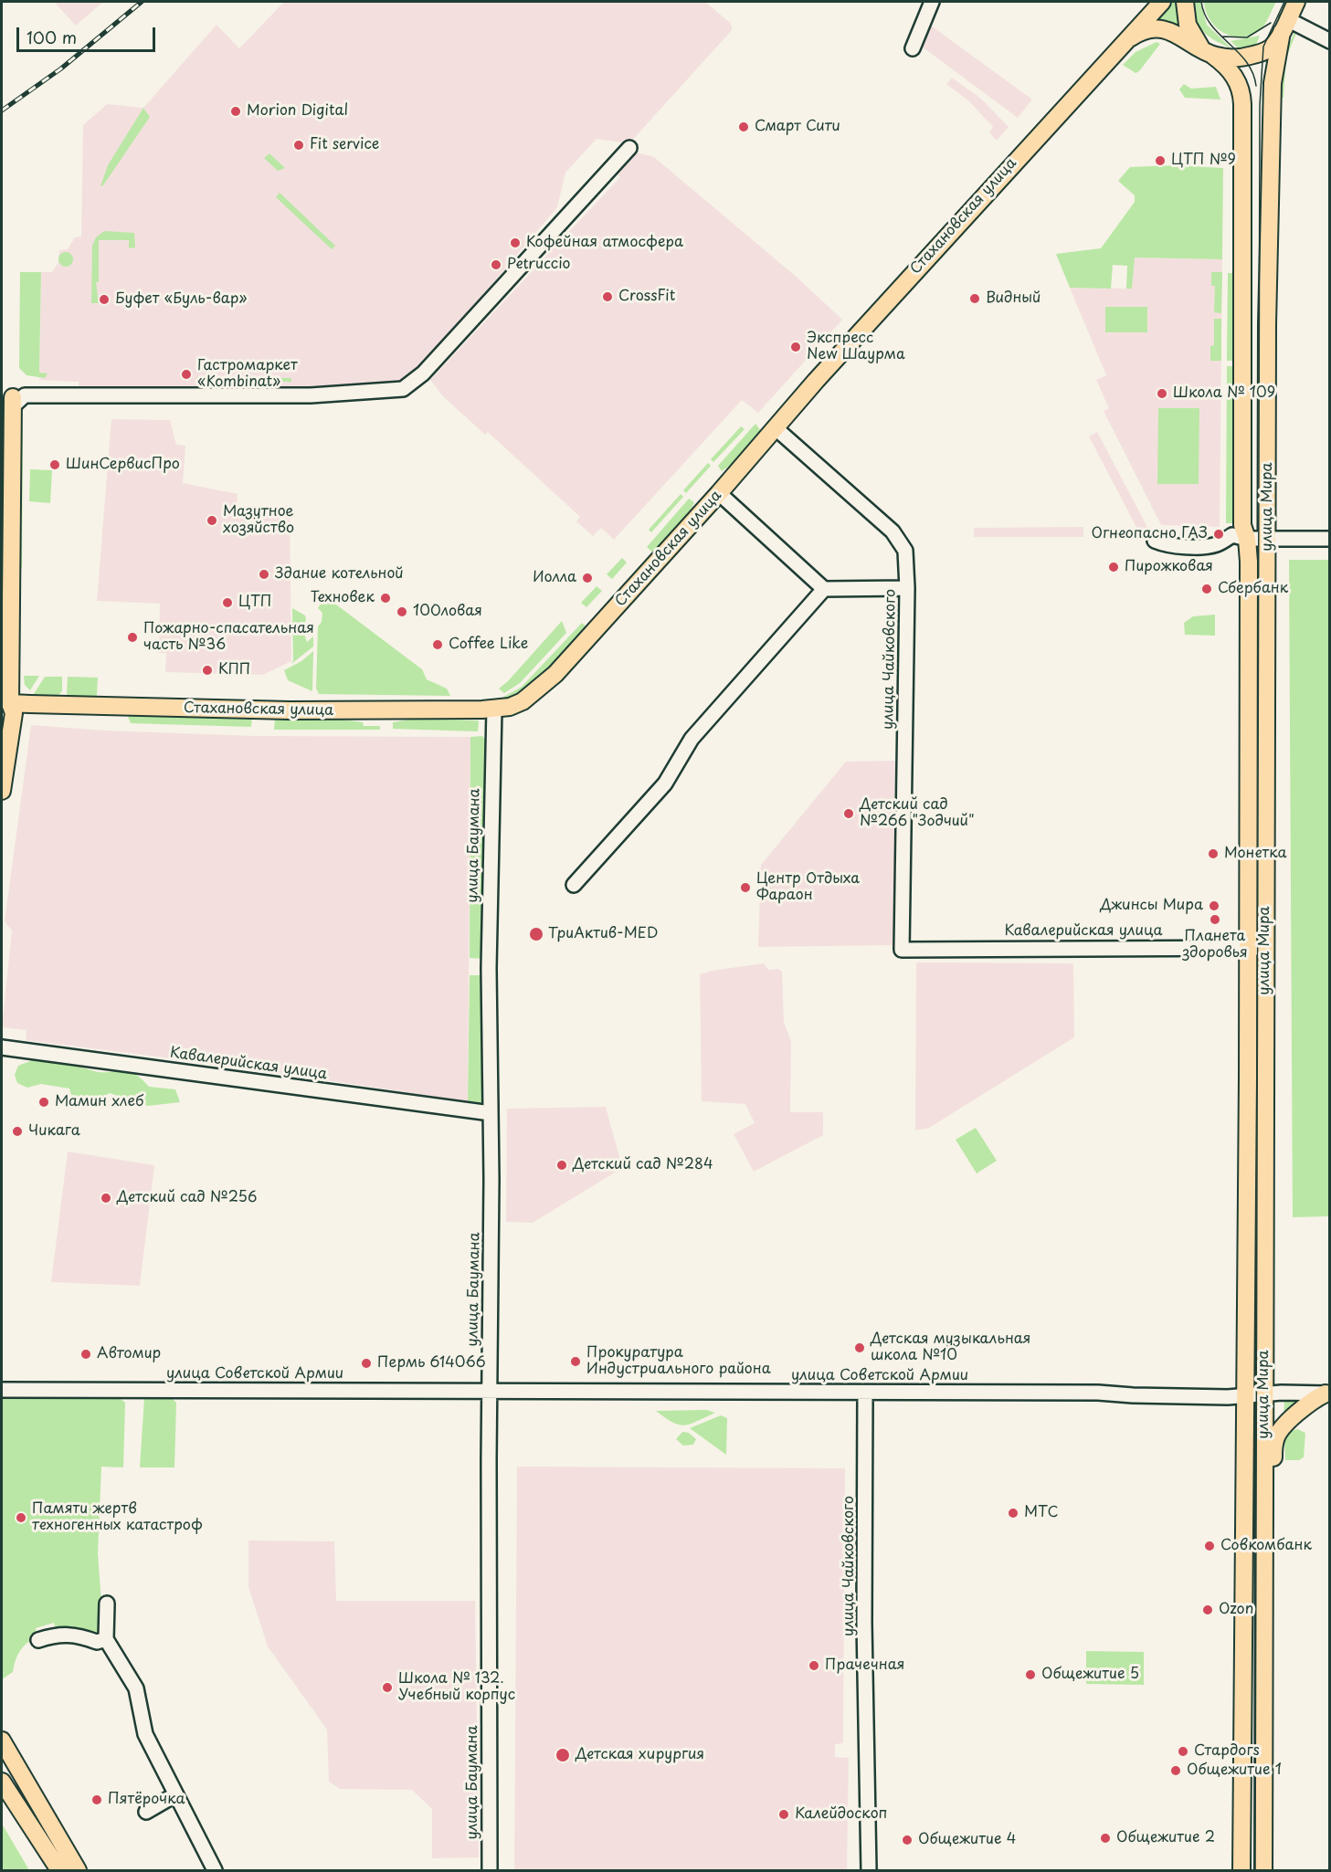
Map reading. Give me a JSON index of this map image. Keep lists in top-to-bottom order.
{
  "streets": {
    "main road": ["Стахановская улица", "улица Мира"],
    "street": [
      "улица Чайковского",
      "улица Баумана",
      "Кавалерийская улица",
      "улица Советской Армии"
    ]
  },
  "crossings": [
    ["Стахановская улица", "улица Чайковского"],
    ["Стахановская улица", "улица Баумана"],
    ["улица Мира", "Кавалерийская улица"],
    ["улица Мира", "улица Советской Армии"],
    ["улица Чайковского", "Кавалерийская улица"],
    ["улица Чайковского", "улица Советской Армии"],
    ["улица Баумана", "Кавалерийская улица"],
    ["улица Баумана", "улица Советской Армии"]
  ],
  "places": [
    "Morion Digital",
    "Смарт Сити",
    "Fit service",
    "ЦТП №9",
    "Кофейная атмосфера",
    "Petruccio",
    "CrossFit",
    "Видный",
    "Буфет «Буль-вар»",
    "Экспресс New Шаурма",
    "Гастромаркет «Kombinat»",
    "Школа № 109",
    "ШинСервисПро",
    "Мазутное хозяйство",
    "Огнеопасно ГАЗ",
    "Пирожковая",
    "Здание котельной",
    "Иолла",
    "Сбербанк",
    "Техновек",
    "ЦТП",
    "100ловая",
    "Пожарно-спасательная часть №36",
    "Coffee Like",
    "КПП",
    "Детский сад №266 \"Зодчий\"",
    "Монетка",
    "Центр Отдыха Фараон",
    "Джинсы Мира",
    "Планета здоровья",
    "ТриАктив-MED",
    "Мамин хлеб",
    "Чикага",
    "Детский сад №284",
    "Детский сад №256",
    "Детская музыкальная школа №10",
    "Автомир",
    "Прокуратура Индустриального района",
    "Пермь 614066",
    "МТС",
    "Памяти жертв техногенных катастроф",
    "Совкомбанк",
    "Ozon",
    "Прачечная",
    "Общежитие 5",
    "Школа № 132. Учебный корпус",
    "Стардогs",
    "Детская хирургия",
    "Общежитие 1",
    "Пятёрочка",
    "Калейдоскоп",
    "Общежитие 2",
    "Общежитие 4"
  ],
  "scale_bar": "100 m"
}
